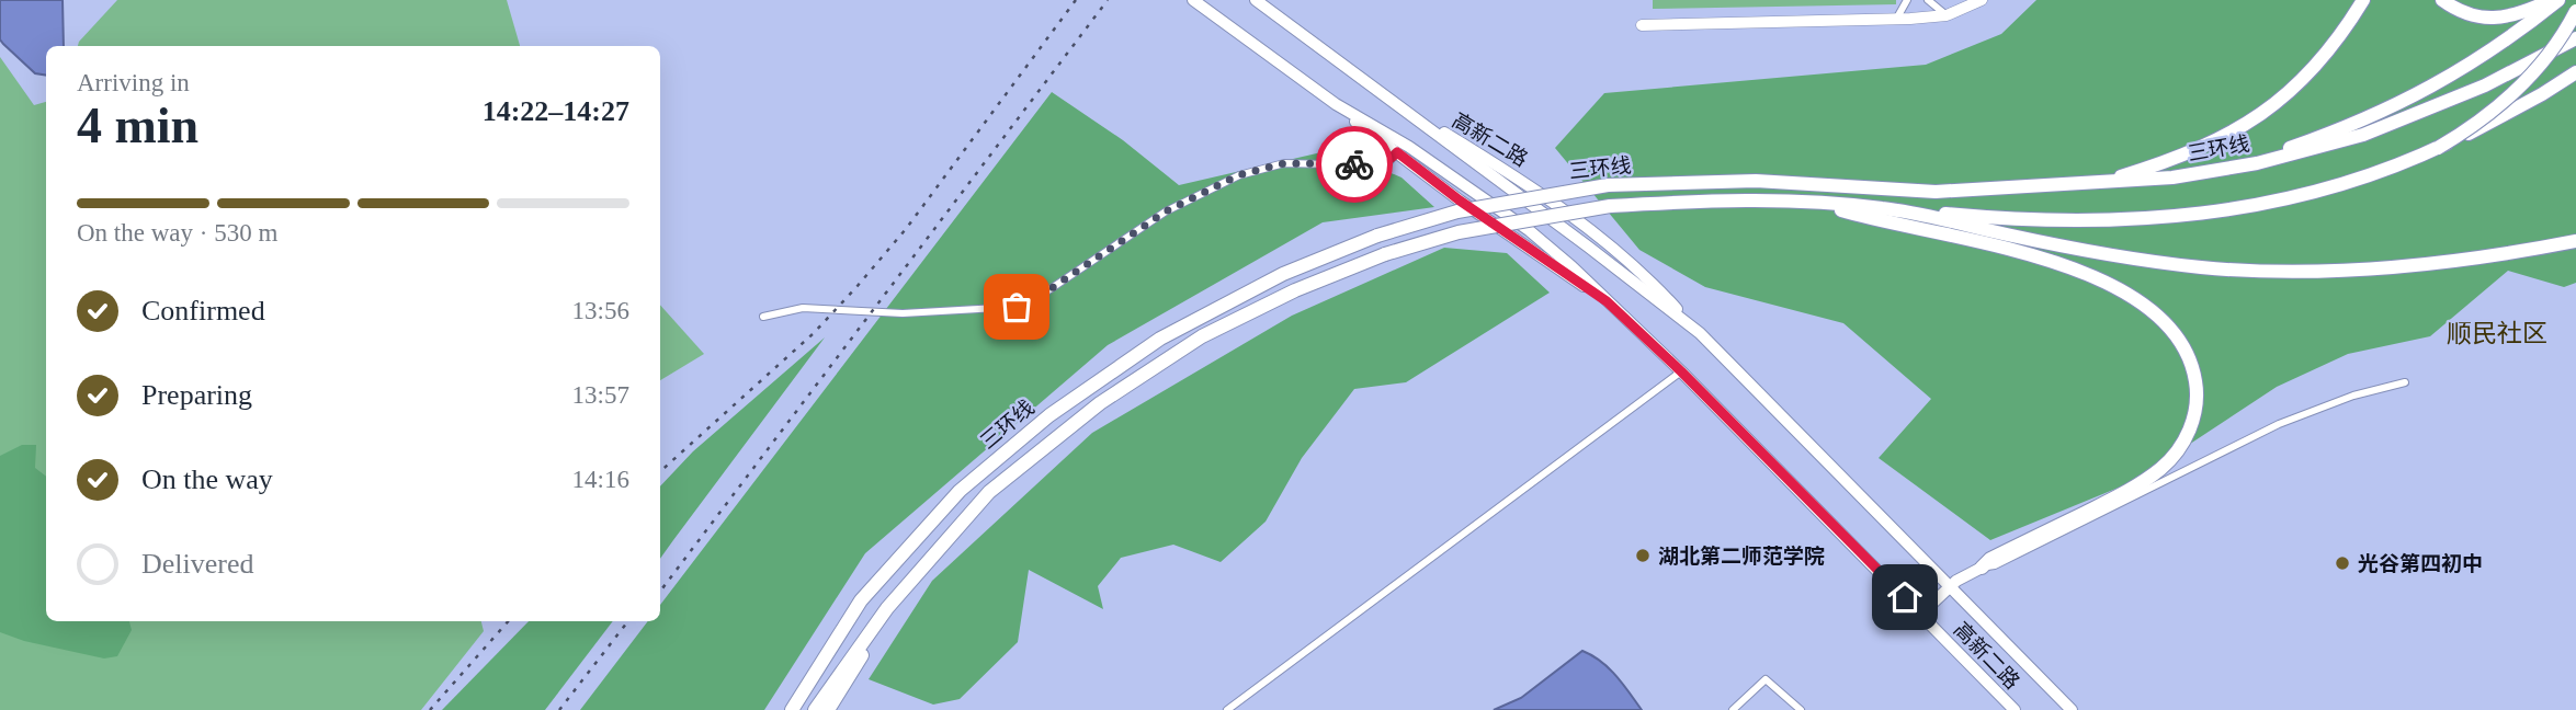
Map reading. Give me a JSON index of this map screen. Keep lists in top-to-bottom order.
{
  "streets": {
    "highway": ["三环线"],
    "main road": ["高新二路"]
  },
  "districts": ["顺民社区"],
  "places": ["湖北第二师范学院", "光谷第四初中"],
  "page": {
    "heading": ["4 min", "Arriving in", "14:22–14:27"],
    "bar": "On the way · 530 m",
    "list": [
      ["Confirmed", "13:56"],
      ["Preparing", "13:57"],
      ["On the way", "14:16"],
      "Delivered"
    ]
  }
}
